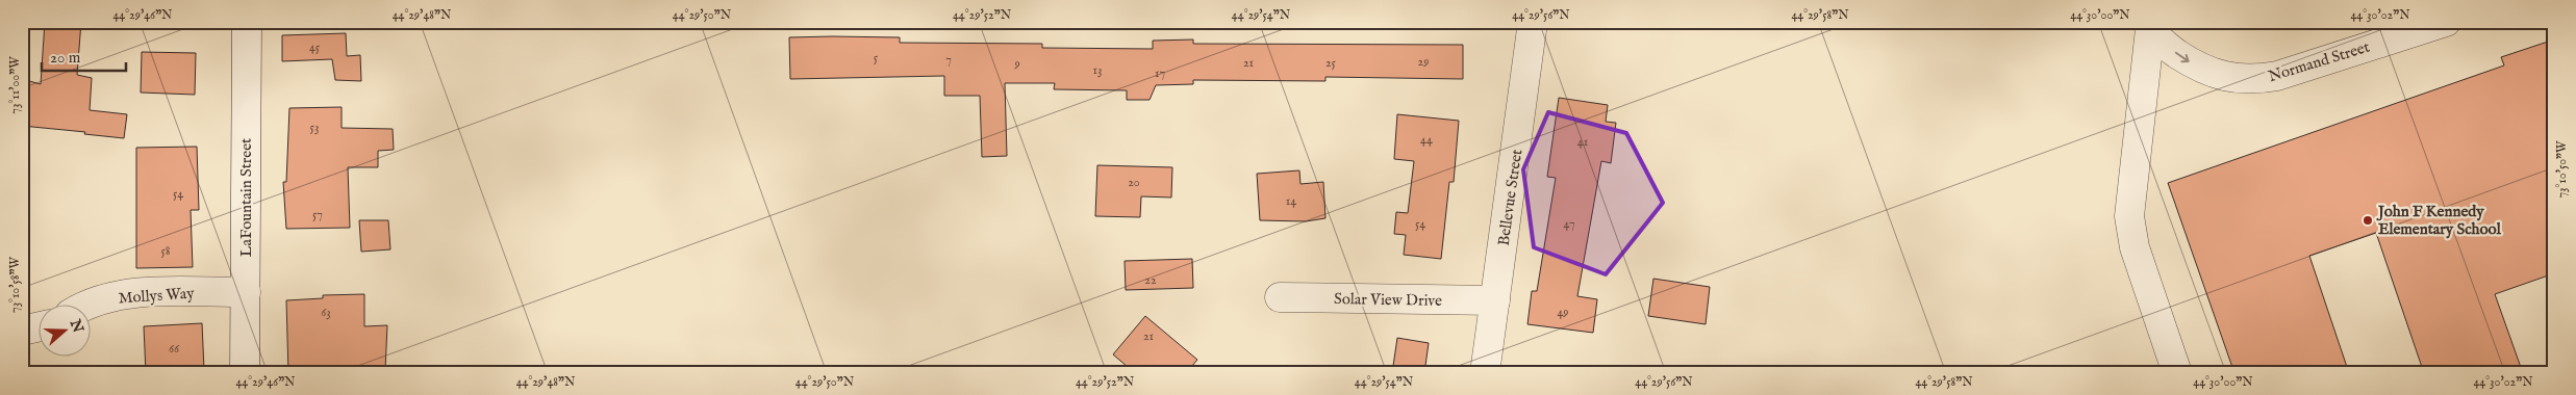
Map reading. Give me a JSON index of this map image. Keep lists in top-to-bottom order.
{
  "streets": {
    "street": [
      "Normand Street",
      "LaFountain Street",
      "Bellevue Street",
      "Mollys Way",
      "Solar View Drive"
    ]
  },
  "crossings": [
    ["LaFountain Street", "Mollys Way"],
    ["Bellevue Street", "Solar View Drive"]
  ],
  "one_way": ["Normand Street"],
  "places": ["John F Kennedy Elementary School"],
  "house_numbers": [
    "45",
    "5",
    "7",
    "29",
    "21",
    "25",
    "9",
    "13",
    "17",
    "53",
    "44",
    "41",
    "20",
    "54",
    "14",
    "57",
    "54",
    "47",
    "58",
    "22",
    "63",
    "49",
    "21",
    "66"
  ],
  "scale_bar": "20 m",
  "north": "right",
  "coordinates": [
    "44°29'46\"N",
    "44°29'48\"N",
    "44°29'50\"N",
    "44°29'52\"N",
    "44°29'54\"N",
    "44°29'56\"N",
    "44°29'58\"N",
    "44°30'00\"N",
    "44°30'02\"N",
    "73°11'00\"W",
    "73°10'50\"W",
    "73°10'58\"W"
  ]
}
